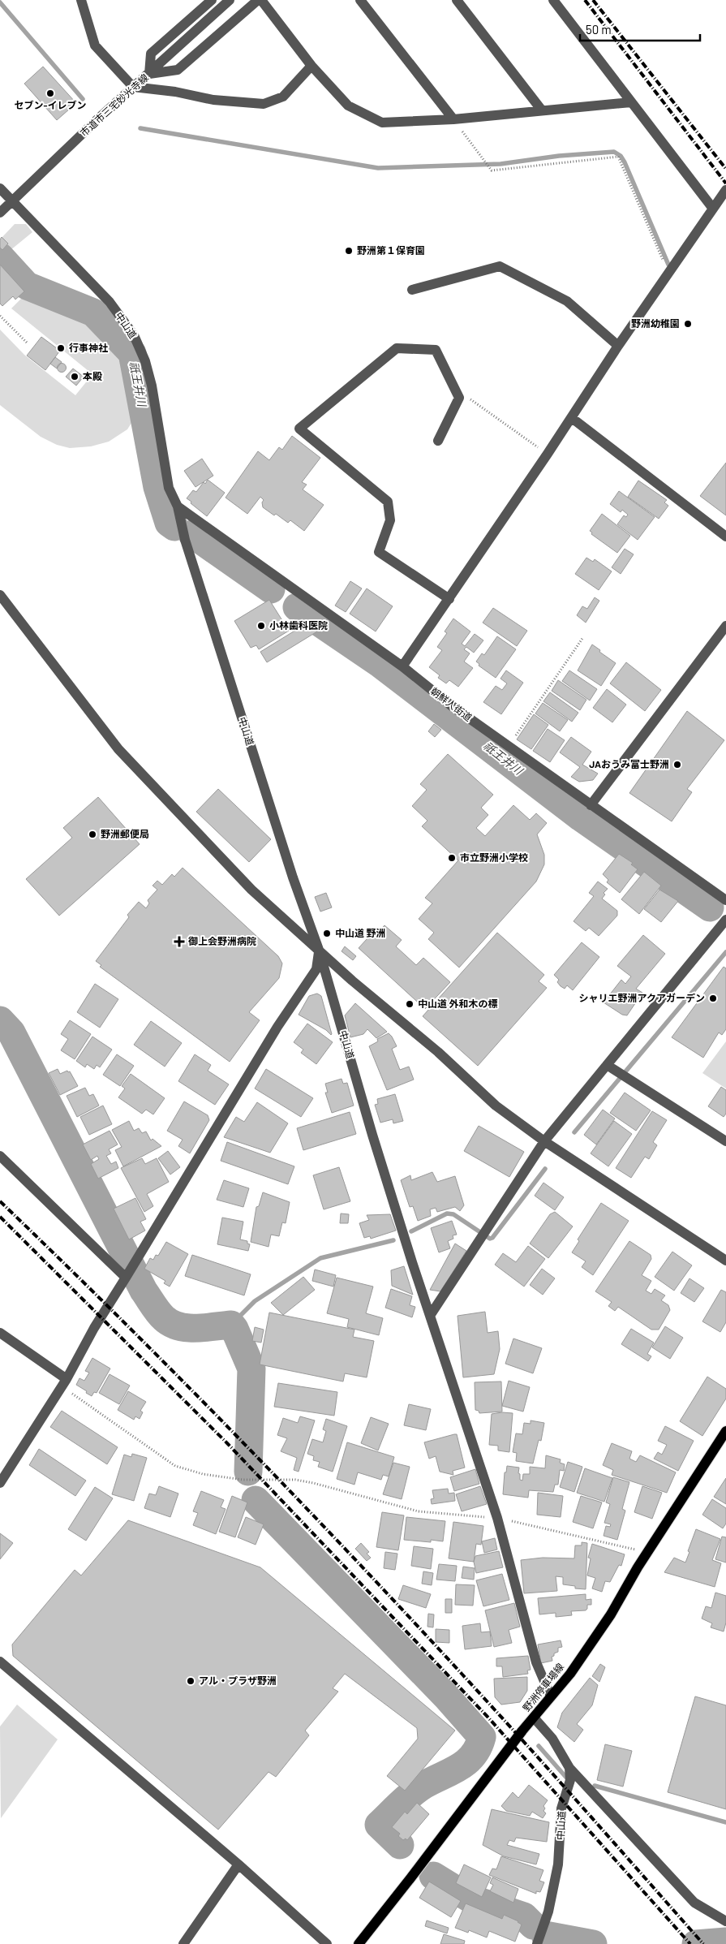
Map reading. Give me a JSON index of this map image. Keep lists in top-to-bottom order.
{
  "streets": {
    "main road": ["野洲停車場線"],
    "street": ["市道市三宅妙光寺線", "中山道", "朝鮮人街道"]
  },
  "crossings": [
    ["市道市三宅妙光寺線", "中山道"],
    ["中山道", "朝鮮人街道"],
    ["中山道", "野洲停車場線"]
  ],
  "water": ["祇王井川"],
  "places": {
    "other": [
      "セブン-イレブン",
      "野洲第１保育園",
      "野洲幼稚園",
      "行事神社",
      "本殿",
      "小林歯科医院",
      "JAおうみ富士野洲",
      "野洲郵便局",
      "市立野洲小学校",
      "中山道 野洲",
      "シャリエ野洲アクアガーデン",
      "中山道 外和木の標",
      "アル・プラザ野洲"
    ],
    "health": ["御上会野洲病院"]
  },
  "scale_bar": "50 m"
}
